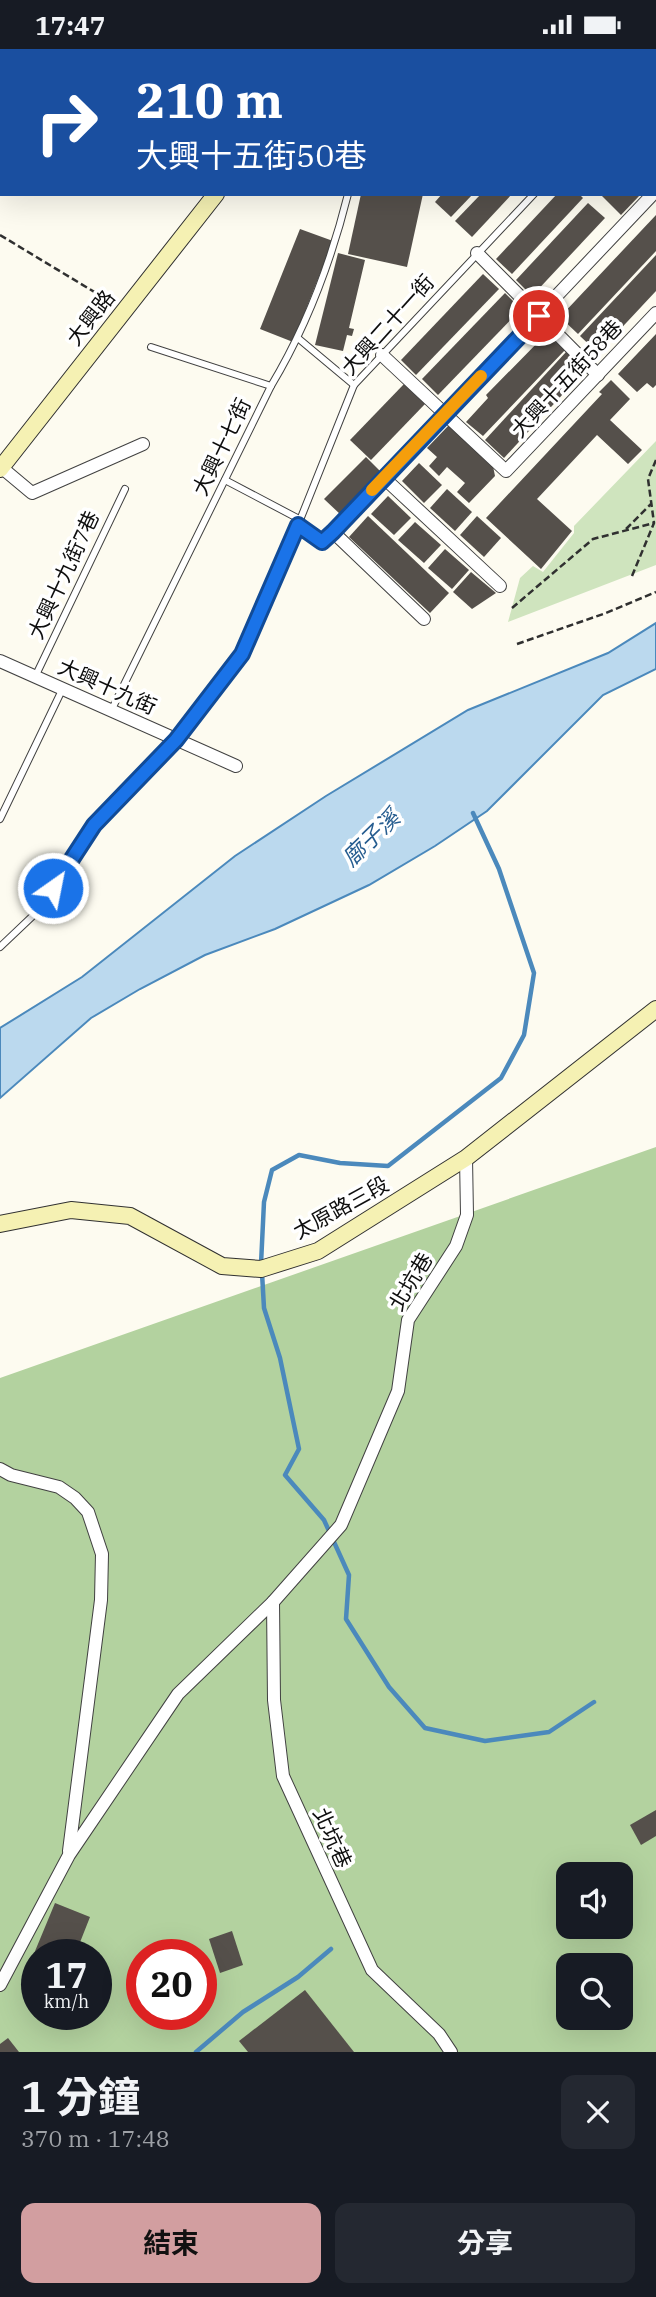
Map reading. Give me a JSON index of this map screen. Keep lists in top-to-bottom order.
{
  "streets": {
    "main road": ["大興路", "太原路三段"],
    "street": ["大興十五街58巷", "大興十九街", "北坑巷"],
    "lane": ["大興二十一街", "大興十七街", "大興十九街7巷"]
  },
  "crossings": [
    ["大興二十一街", "大興十九街"],
    ["大興十七街", "大興十九街"],
    ["大興十九街7巷", "大興十九街"],
    ["太原路三段", "北坑巷"]
  ],
  "water": ["廍子溪"],
  "page": {
    "status": "17:47",
    "turn": ["210 m", "大興十五街50巷"],
    "speed": "17 km/h",
    "limit": "20",
    "heading": ["1 分鐘", "370 m · 17:48"],
    "buttons": ["結束", "分享"]
  }
}
